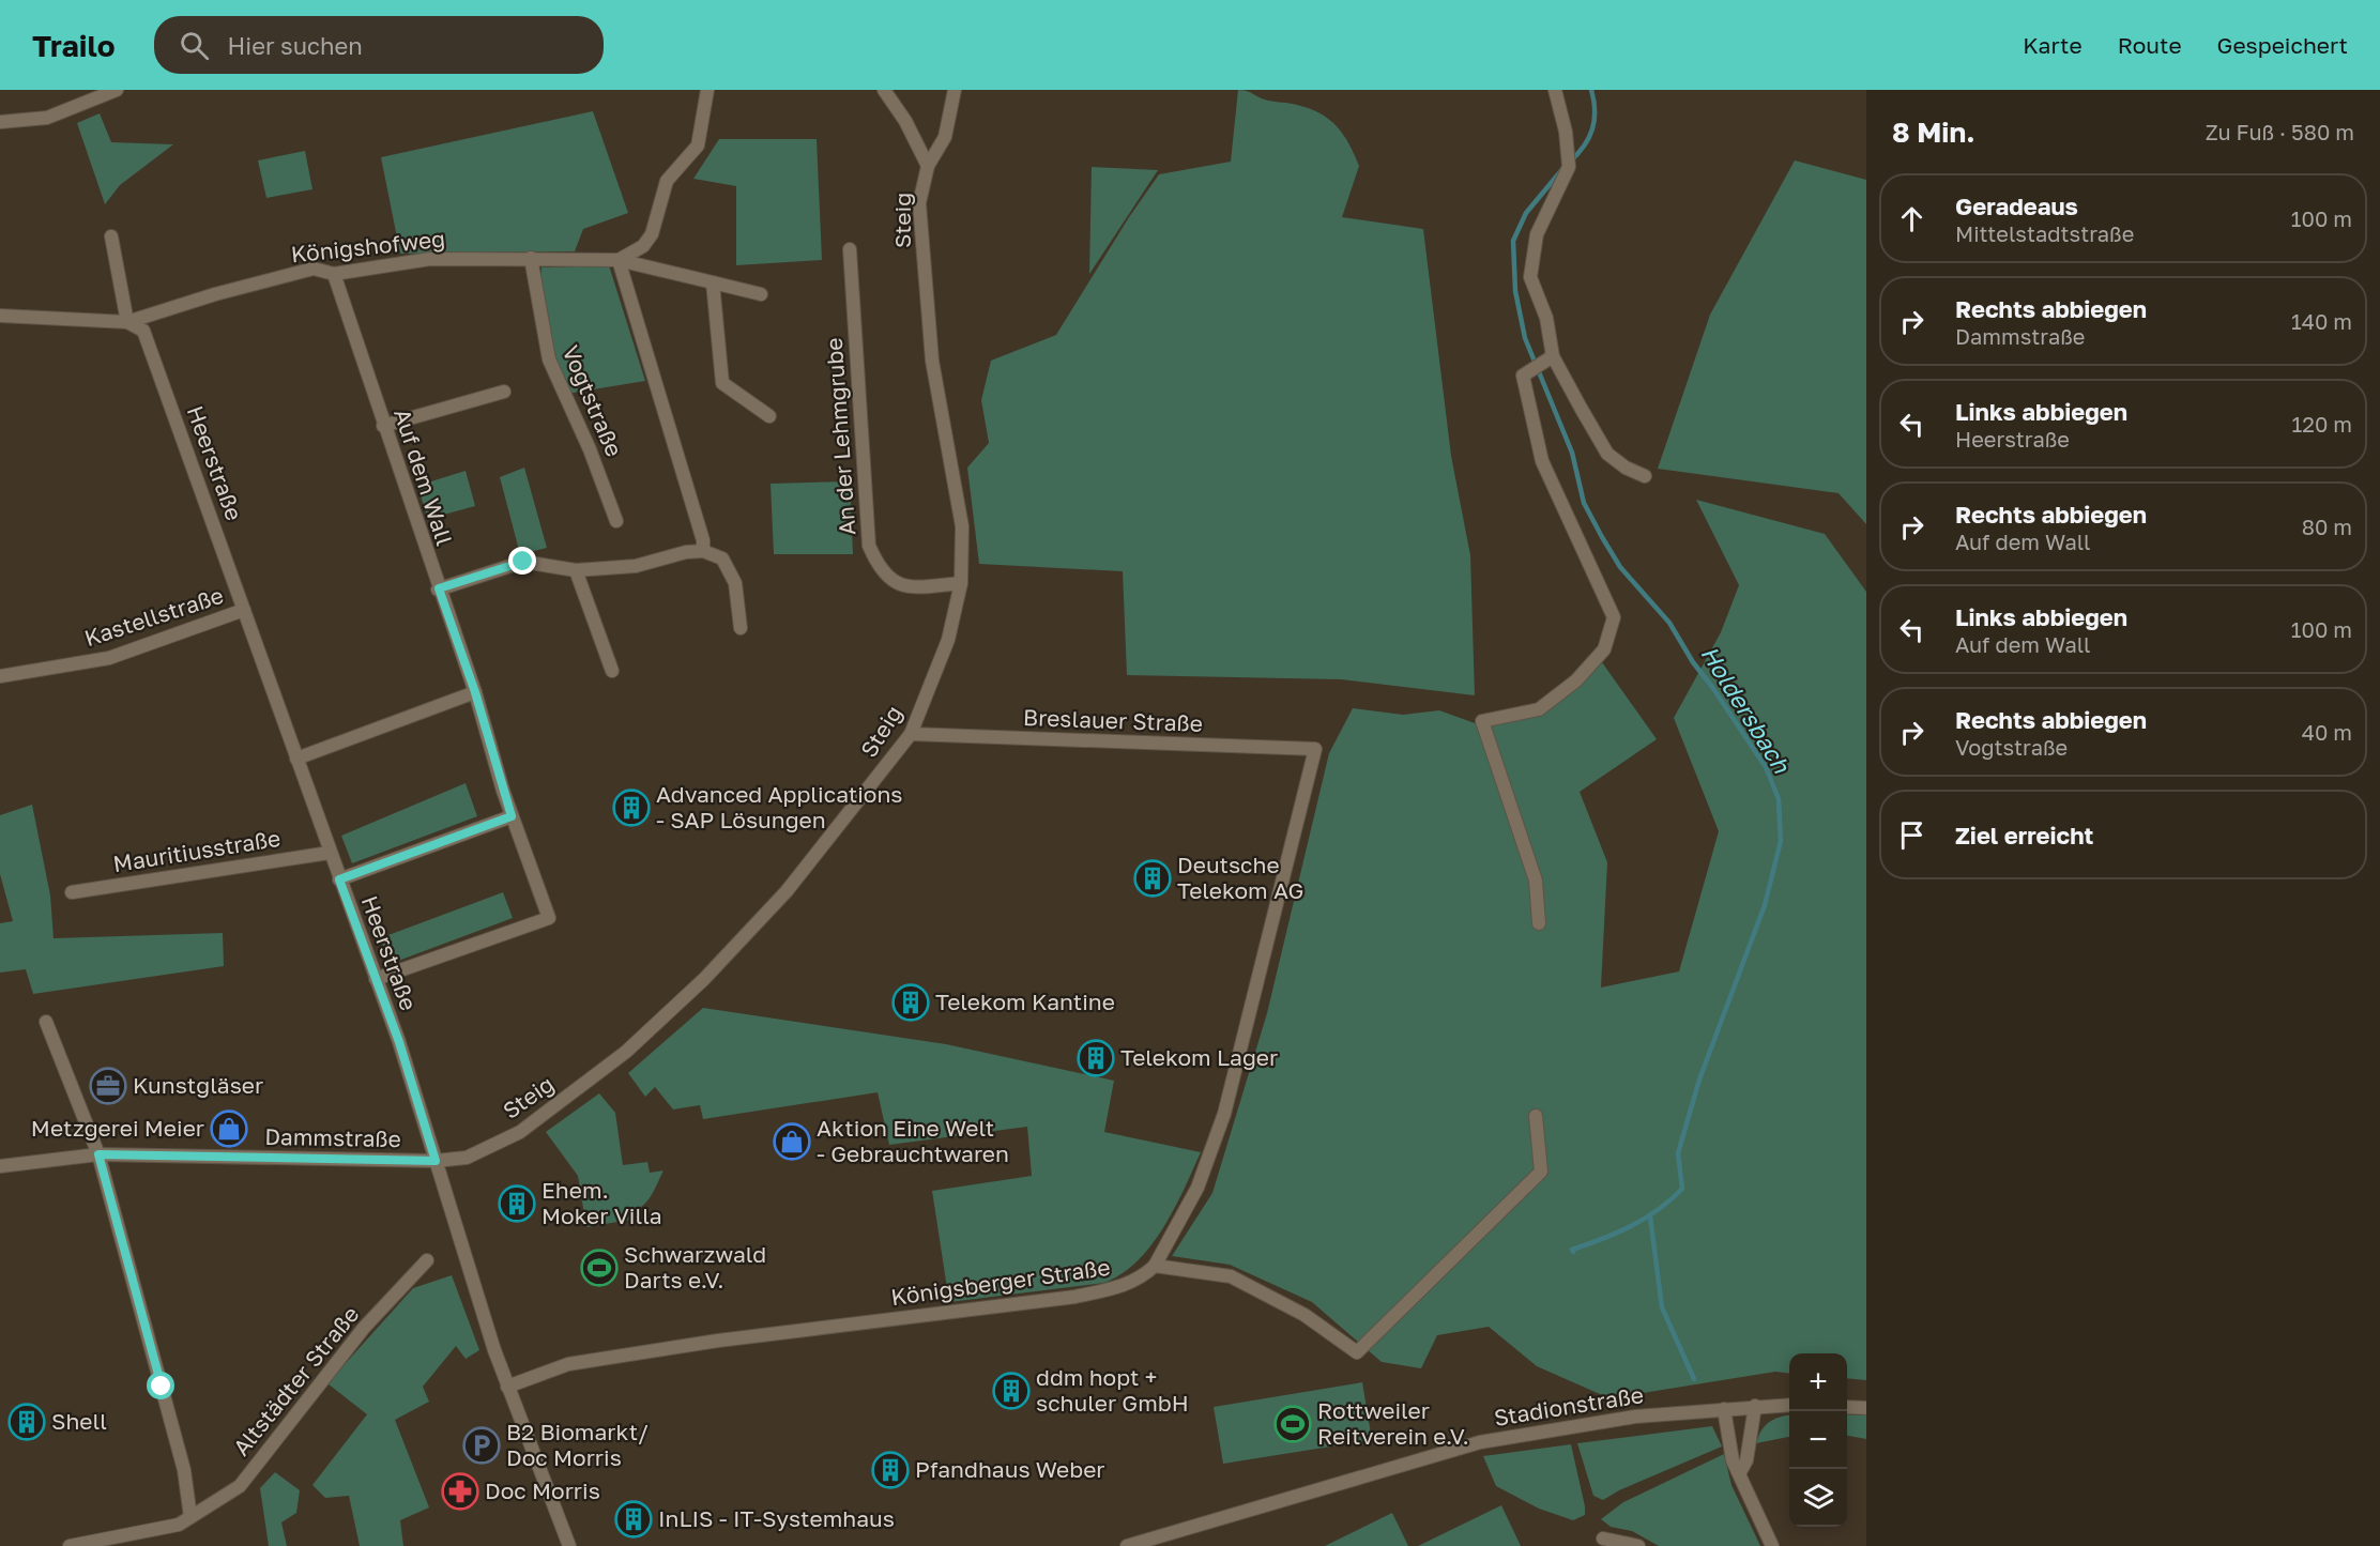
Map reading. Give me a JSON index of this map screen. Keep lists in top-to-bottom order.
{
  "streets": {
    "street": [
      "Steig",
      "Königshofweg",
      "Vogtstraße",
      "An der Lehmgrube",
      "Heerstraße",
      "Auf dem Wall",
      "Kastellstraße",
      "Breslauer Straße",
      "Mauritiusstraße",
      "Dammstraße",
      "Königsberger Straße",
      "Altstädter Straße",
      "Stadionstraße"
    ]
  },
  "crossings": [
    ["Steig", "An der Lehmgrube"],
    ["Steig", "Heerstraße"],
    ["Steig", "Breslauer Straße"],
    ["Steig", "Dammstraße"],
    ["Königshofweg", "Vogtstraße"],
    ["Königshofweg", "Heerstraße"],
    ["Königshofweg", "Auf dem Wall"],
    ["Heerstraße", "Auf dem Wall"],
    ["Heerstraße", "Kastellstraße"],
    ["Heerstraße", "Mauritiusstraße"],
    ["Heerstraße", "Dammstraße"],
    ["Heerstraße", "Königsberger Straße"],
    ["Breslauer Straße", "Königsberger Straße"]
  ],
  "water": ["Holdersbach"],
  "places": {
    "building": [
      "Advanced Applications - SAP Lösungen",
      "Deutsche Telekom AG",
      "Telekom Kantine",
      "Telekom Lager",
      "Ehem. Moker Villa",
      "ddm hopt + schuler GmbH",
      "Shell",
      "Pfandhaus Weber",
      "InLIS - IT-Systemhaus"
    ],
    "office": ["Kunstgläser"],
    "shop": ["Metzgerei Meier", "Aktion Eine Welt - Gebrauchtwaren"],
    "sports": ["Schwarzwald Darts e.V.", "Rottweiler Reitverein e.V."],
    "parking": ["B2 Biomarkt/ Doc Morris"],
    "pharmacy": ["Doc Morris"]
  },
  "page": {
    "header": "Trailo",
    "search": "Hier suchen",
    "nav": ["Karte", "Route", "Gespeichert"],
    "heading": ["8 Min.", "Zu Fuß · 580 m"],
    "list": [
      ["Geradeaus", "Mittelstadtstraße", "100 m"],
      ["Rechts abbiegen", "Dammstraße", "140 m"],
      ["Links abbiegen", "Heerstraße", "120 m"],
      ["Rechts abbiegen", "Auf dem Wall", "80 m"],
      ["Links abbiegen", "Auf dem Wall", "100 m"],
      ["Rechts abbiegen", "Vogtstraße", "40 m"],
      "Ziel erreicht"
    ],
    "map_buttons": ["+", "−"]
  }
}
